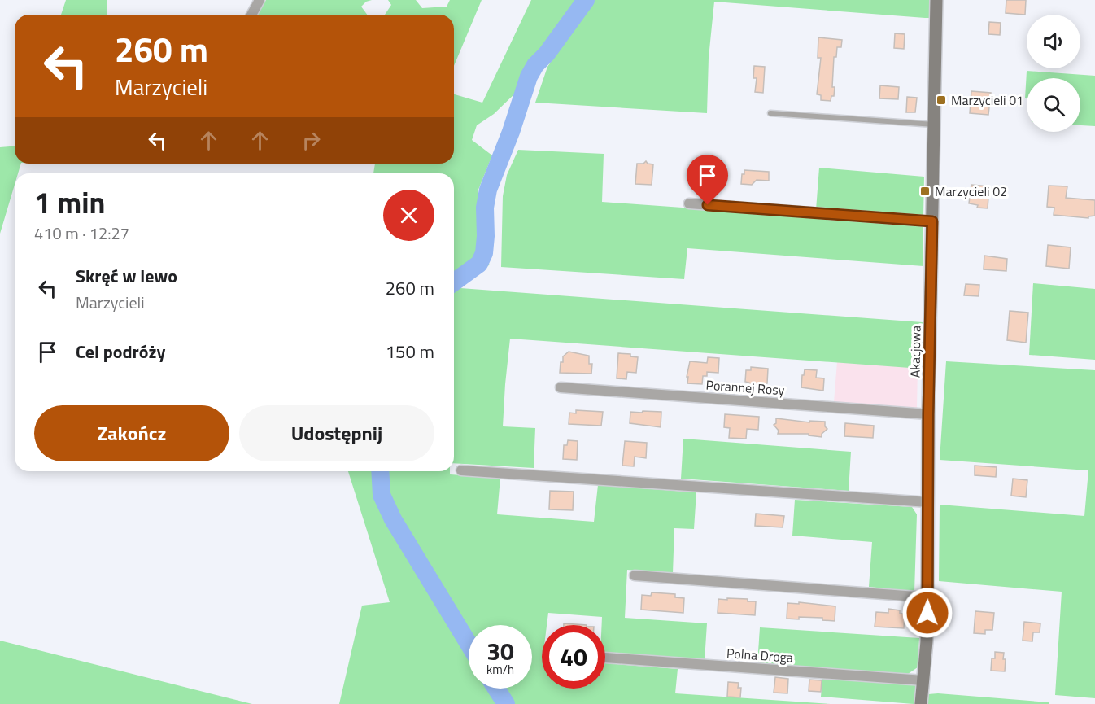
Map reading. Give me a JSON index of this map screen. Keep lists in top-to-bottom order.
{
  "streets": {
    "street": ["Akacjowa", "Porannej Rosy", "Polna Droga"]
  },
  "crossings": [
    ["Akacjowa", "Porannej Rosy"],
    ["Akacjowa", "Polna Droga"]
  ],
  "places": {
    "transit": ["Marzycieli 01", "Marzycieli 02"]
  },
  "page": {
    "turn": ["260 m", "Marzycieli"],
    "heading": ["1 min", "410 m · 12:27"],
    "list": [
      {
        "name": "Skręć w lewo",
        "note": "Marzycieli",
        "value": "260 m"
      },
      {
        "name": "Cel podróży",
        "value": "150 m"
      }
    ],
    "buttons": ["Zakończ", "Udostępnij"],
    "speed": "30 km/h",
    "limit": "40"
  }
}
